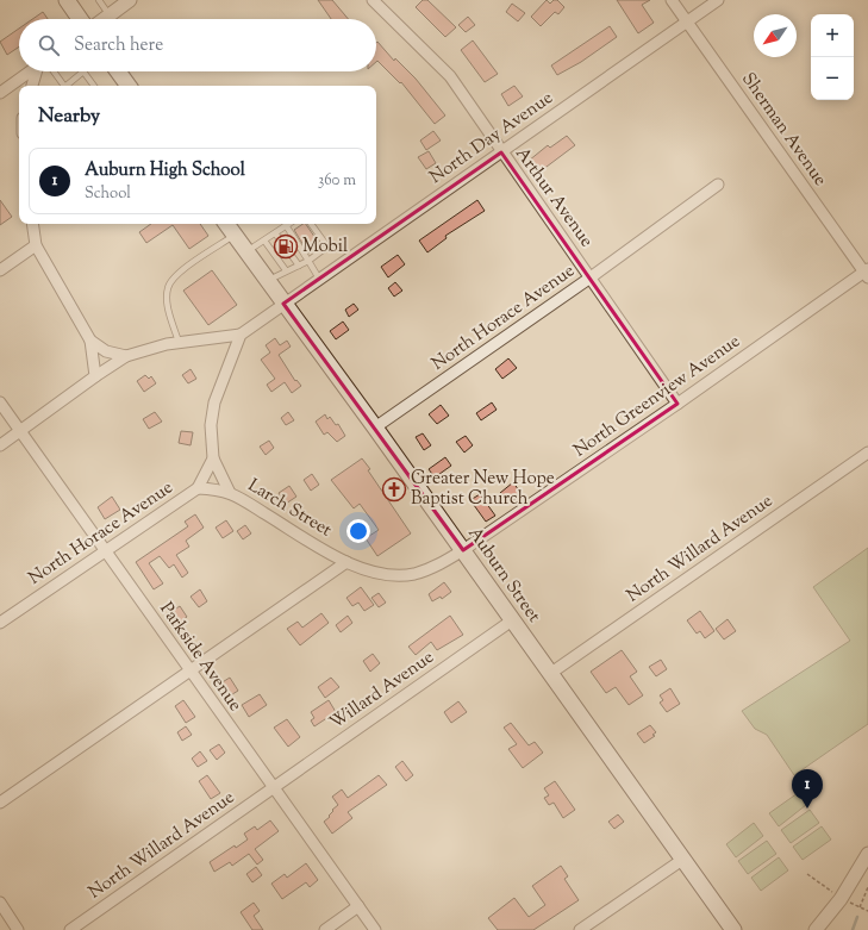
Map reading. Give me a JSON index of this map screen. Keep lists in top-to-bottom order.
{
  "streets": {
    "main road": ["Auburn Street"],
    "street": [
      "Sherman Avenue",
      "North Day Avenue",
      "Arthur Avenue",
      "North Horace Avenue",
      "North Greenview Avenue",
      "Larch Street",
      "North Willard Avenue",
      "Parkside Avenue",
      "Willard Avenue"
    ]
  },
  "crossings": [
    ["Sherman Avenue", "North Day Avenue"],
    ["Sherman Avenue", "North Greenview Avenue"],
    ["North Day Avenue", "Arthur Avenue"],
    ["North Day Avenue", "Auburn Street"],
    ["Arthur Avenue", "North Horace Avenue"],
    ["Arthur Avenue", "North Greenview Avenue"],
    ["North Horace Avenue", "Larch Street"],
    ["North Horace Avenue", "Auburn Street"],
    ["North Horace Avenue", "Parkside Avenue"],
    ["North Greenview Avenue", "Larch Street"],
    ["North Greenview Avenue", "Auburn Street"],
    ["Larch Street", "Auburn Street"],
    ["North Willard Avenue", "Auburn Street"],
    ["North Willard Avenue", "Parkside Avenue"],
    ["North Willard Avenue", "Willard Avenue"],
    ["Auburn Street", "Willard Avenue"],
    ["Parkside Avenue", "Willard Avenue"]
  ],
  "places": {
    "fuel station": ["Mobil"],
    "church": ["Greater New Hope Baptist Church"]
  },
  "north": "bottom left",
  "page": {
    "map_buttons": ["+", "−"],
    "search": "Search here",
    "heading": "Nearby",
    "list": [
      {
        "mark": "1",
        "name": "Auburn High School",
        "note": "School",
        "value": "360 m"
      }
    ],
    "pins": "1"
  }
}
